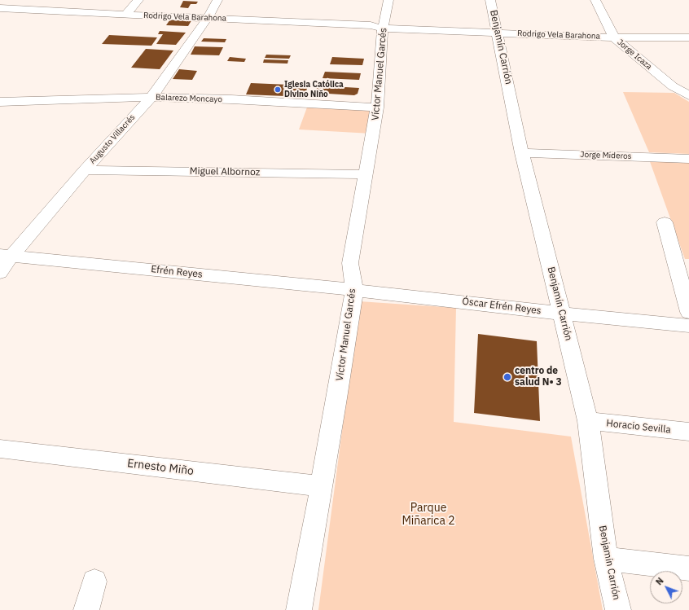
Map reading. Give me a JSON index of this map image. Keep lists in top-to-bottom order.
{
  "streets": {
    "street": [
      "Rodrigo Vela Barahona",
      "Benjamín Carrión",
      "Jorge Icaza",
      "Víctor Manuel Garcés",
      "Balarezo Moncayo",
      "Augusto Villacrés",
      "Jorge Mideros",
      "Miguel Albornoz",
      "Efrén Reyes",
      "Óscar Efrén Reyes",
      "Horacio Sevilla",
      "Ernesto Miño"
    ]
  },
  "crossings": [
    ["Rodrigo Vela Barahona", "Benjamín Carrión"],
    ["Rodrigo Vela Barahona", "Jorge Icaza"],
    ["Rodrigo Vela Barahona", "Víctor Manuel Garcés"],
    ["Rodrigo Vela Barahona", "Augusto Villacrés"],
    ["Benjamín Carrión", "Jorge Mideros"],
    ["Benjamín Carrión", "Óscar Efrén Reyes"],
    ["Benjamín Carrión", "Horacio Sevilla"],
    ["Víctor Manuel Garcés", "Balarezo Moncayo"],
    ["Víctor Manuel Garcés", "Miguel Albornoz"],
    ["Víctor Manuel Garcés", "Efrén Reyes"],
    ["Víctor Manuel Garcés", "Óscar Efrén Reyes"],
    ["Víctor Manuel Garcés", "Ernesto Miño"],
    ["Balarezo Moncayo", "Augusto Villacrés"],
    ["Augusto Villacrés", "Miguel Albornoz"],
    ["Augusto Villacrés", "Efrén Reyes"],
    ["Efrén Reyes", "Óscar Efrén Reyes"]
  ],
  "parks": ["Parque Miñarica 2"],
  "places": ["Iglesia Católica Divino Niño", "centro de salud N• 3"],
  "north": "top left"
}
